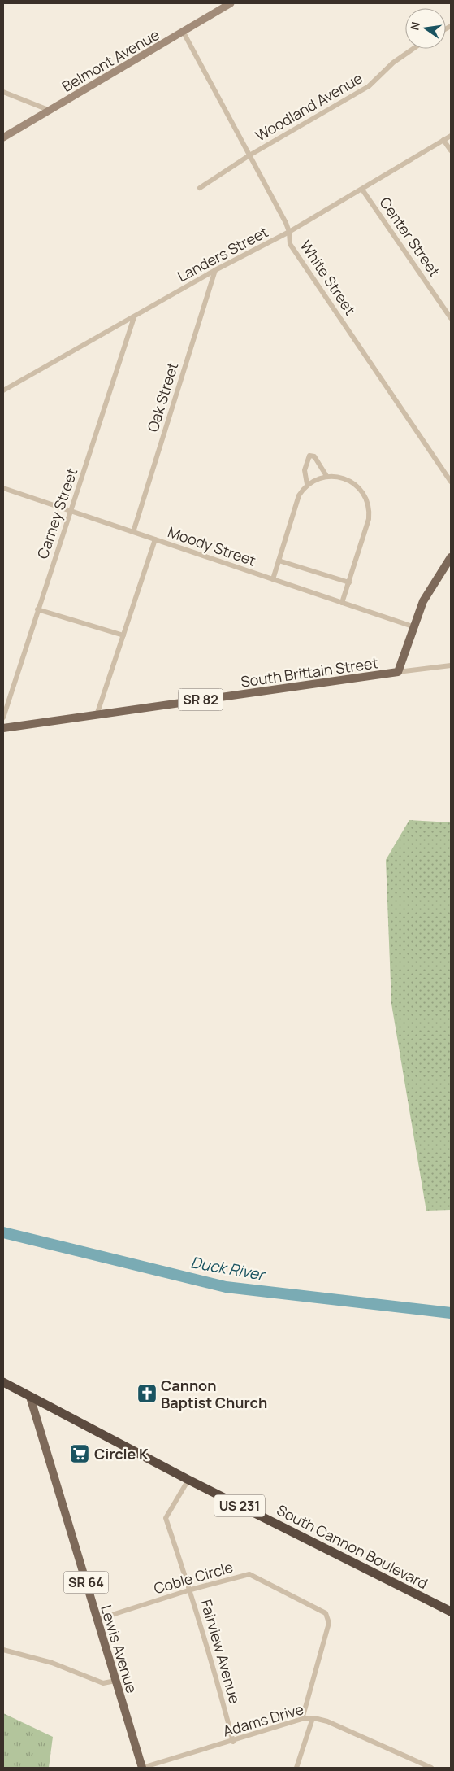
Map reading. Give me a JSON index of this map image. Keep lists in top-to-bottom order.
{
  "streets": {
    "highway": ["US 231", "South Cannon Boulevard"],
    "main road": [
      "Belmont Avenue",
      "South Brittain Street",
      "SR 82",
      "SR 64",
      "Lewis Avenue"
    ],
    "street": [
      "Woodland Avenue",
      "Center Street",
      "Landers Street",
      "White Street",
      "Oak Street",
      "Carney Street",
      "Moody Street",
      "Coble Circle",
      "Fairview Avenue",
      "Adams Drive"
    ]
  },
  "crossings": [
    ["Belmont Avenue", "White Street"],
    ["Woodland Avenue", "White Street"],
    ["Center Street", "Landers Street"],
    ["Landers Street", "White Street"],
    ["Landers Street", "Oak Street"],
    ["Landers Street", "Carney Street"],
    ["Oak Street", "Moody Street"],
    ["Carney Street", "Moody Street"],
    ["South Cannon Boulevard", "Lewis Avenue"],
    ["South Cannon Boulevard", "Fairview Avenue"],
    ["Coble Circle", "Lewis Avenue"],
    ["Coble Circle", "Fairview Avenue"],
    ["Coble Circle", "Adams Drive"],
    ["Lewis Avenue", "Adams Drive"],
    ["Fairview Avenue", "Adams Drive"]
  ],
  "water": ["Duck River"],
  "places": {
    "church": ["Cannon Baptist Church"],
    "supermarket": ["Circle K"]
  },
  "north": "left"
}
